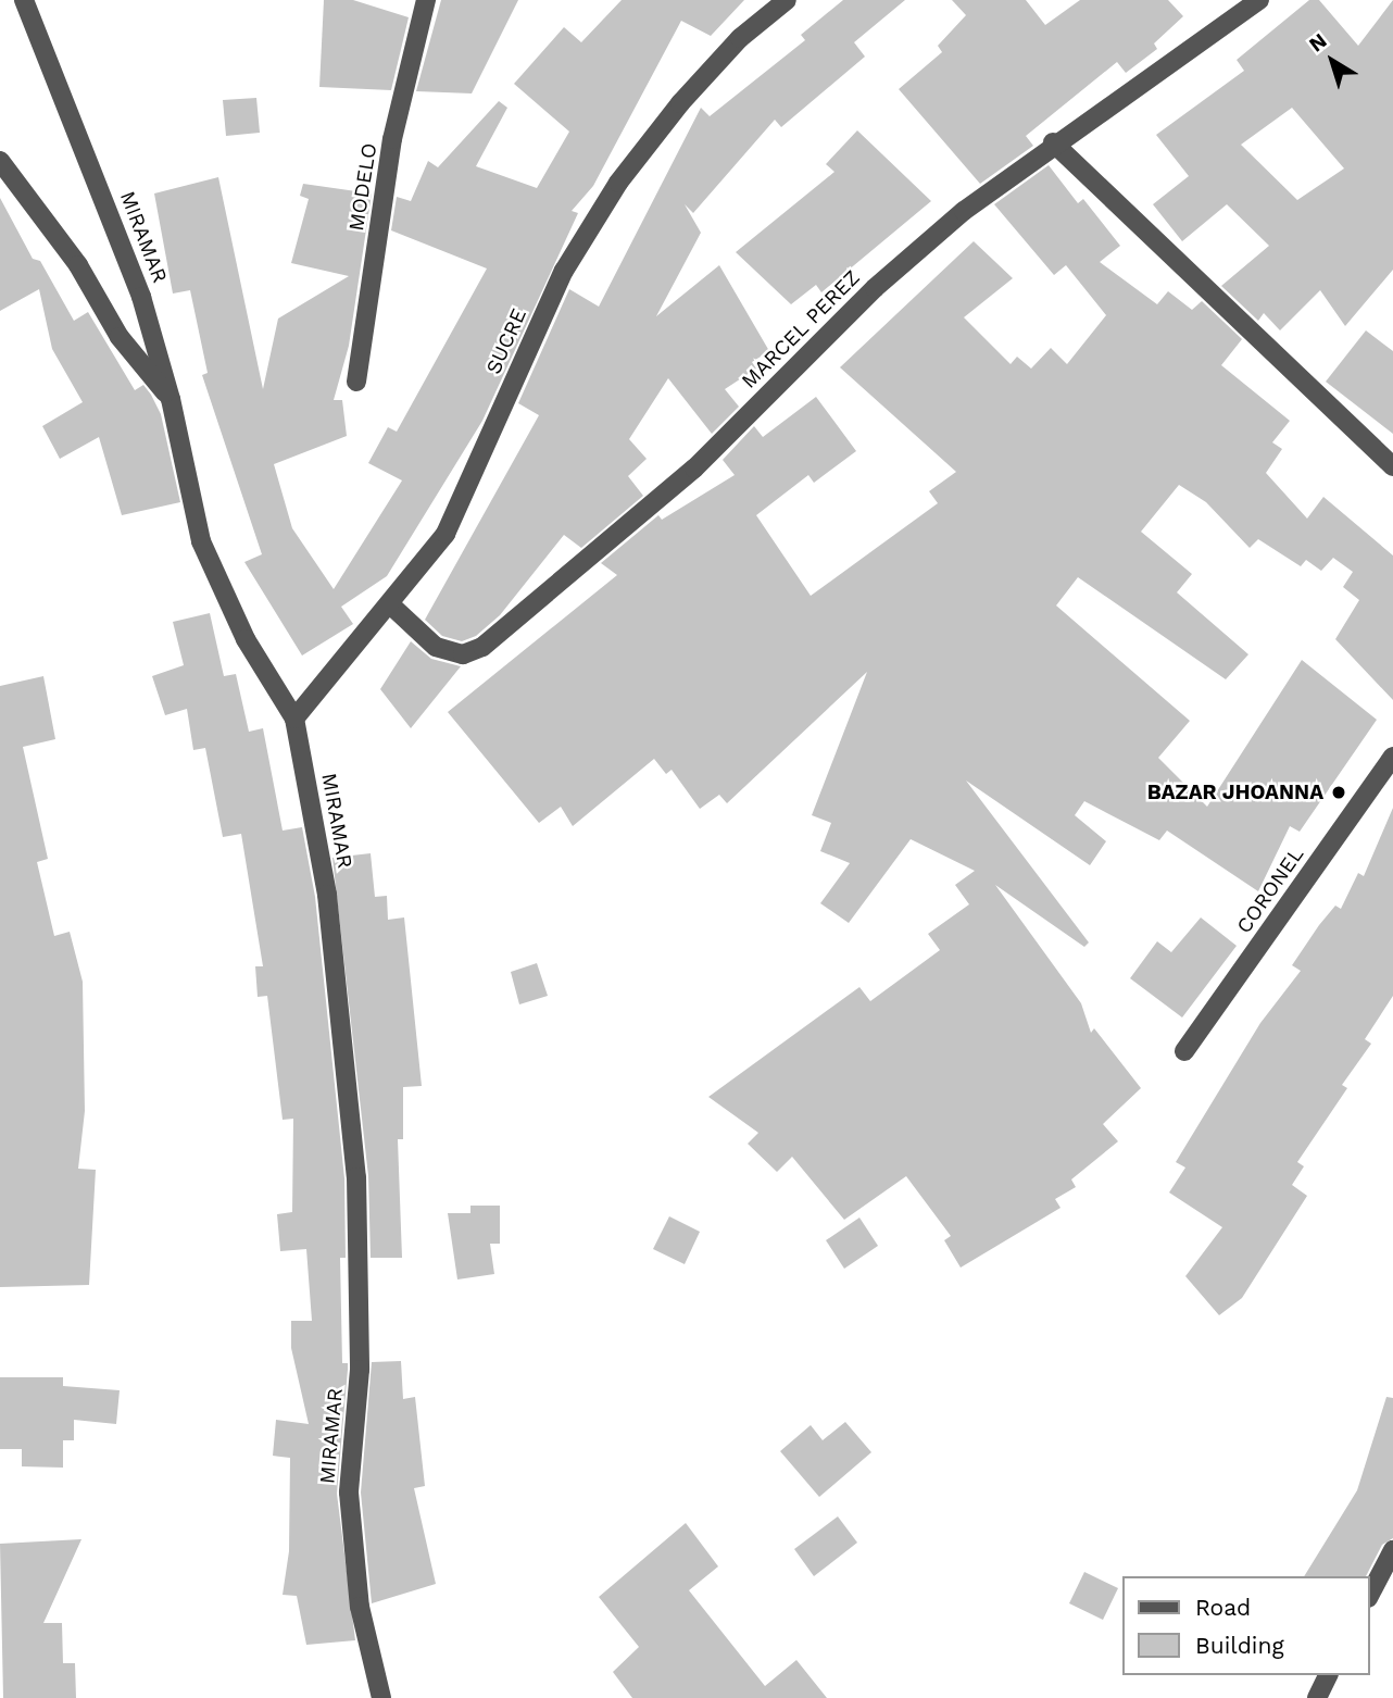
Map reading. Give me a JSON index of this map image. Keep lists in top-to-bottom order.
{
  "streets": {
    "street": [
      "MODELO",
      "MIRAMAR",
      "MARCEL PEREZ",
      "SUCRE",
      "CORONEL"
    ]
  },
  "crossings": [
    ["MIRAMAR", "SUCRE"],
    ["MARCEL PEREZ", "SUCRE"]
  ],
  "places": ["BAZAR JHOANNA"],
  "legend": ["Road", "Building"],
  "north": "top left"
}
